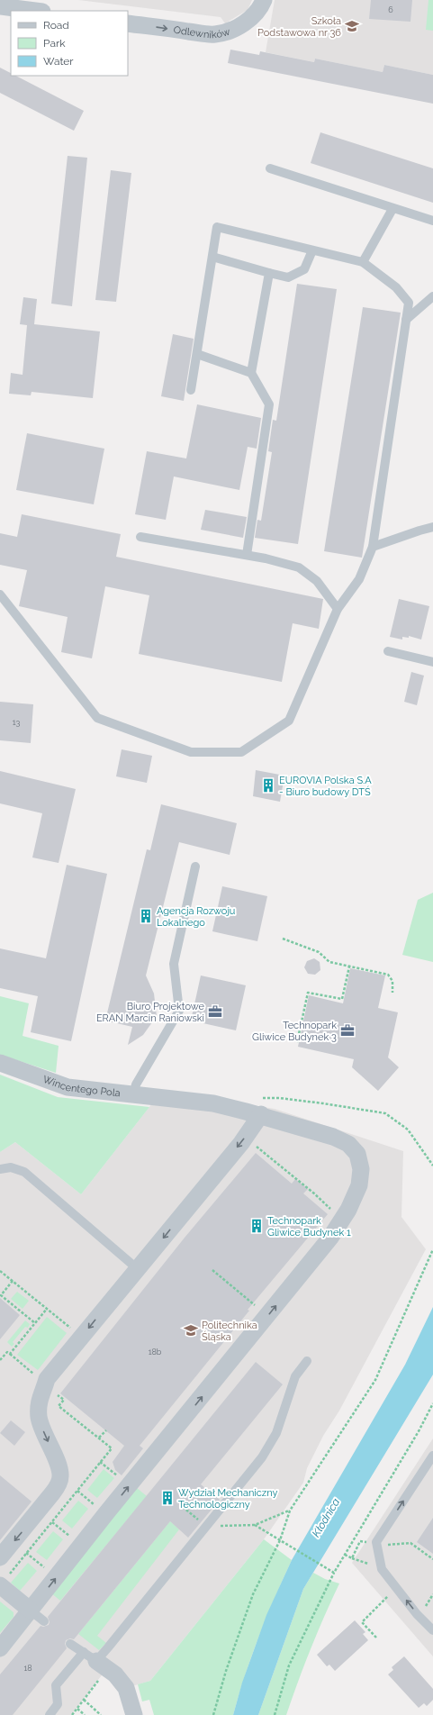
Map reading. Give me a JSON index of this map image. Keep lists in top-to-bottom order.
{
  "streets": {
    "street": ["Odlewników", "Wincentego Pola"]
  },
  "one_way": ["Odlewników"],
  "water": ["Kłodnica"],
  "places": {
    "school or university": ["Szkoła Podstawowa nr 36", "Politechnika Śląska"],
    "building": [
      "EUROVIA Polska S.A - Biuro budowy DTŚ",
      "Agencja Rozwoju Lokalnego",
      "Technopark Gliwice Budynek 1",
      "Wydział Mechaniczny Technologiczny"
    ],
    "office": ["Biuro Projektowe ERAN Marcin Raniowski", "Technopark Gliwice Budynek 3"]
  },
  "house_numbers": [
    "6",
    "13",
    "18b",
    "18"
  ],
  "legend": ["Road", "Park", "Water"]
}
